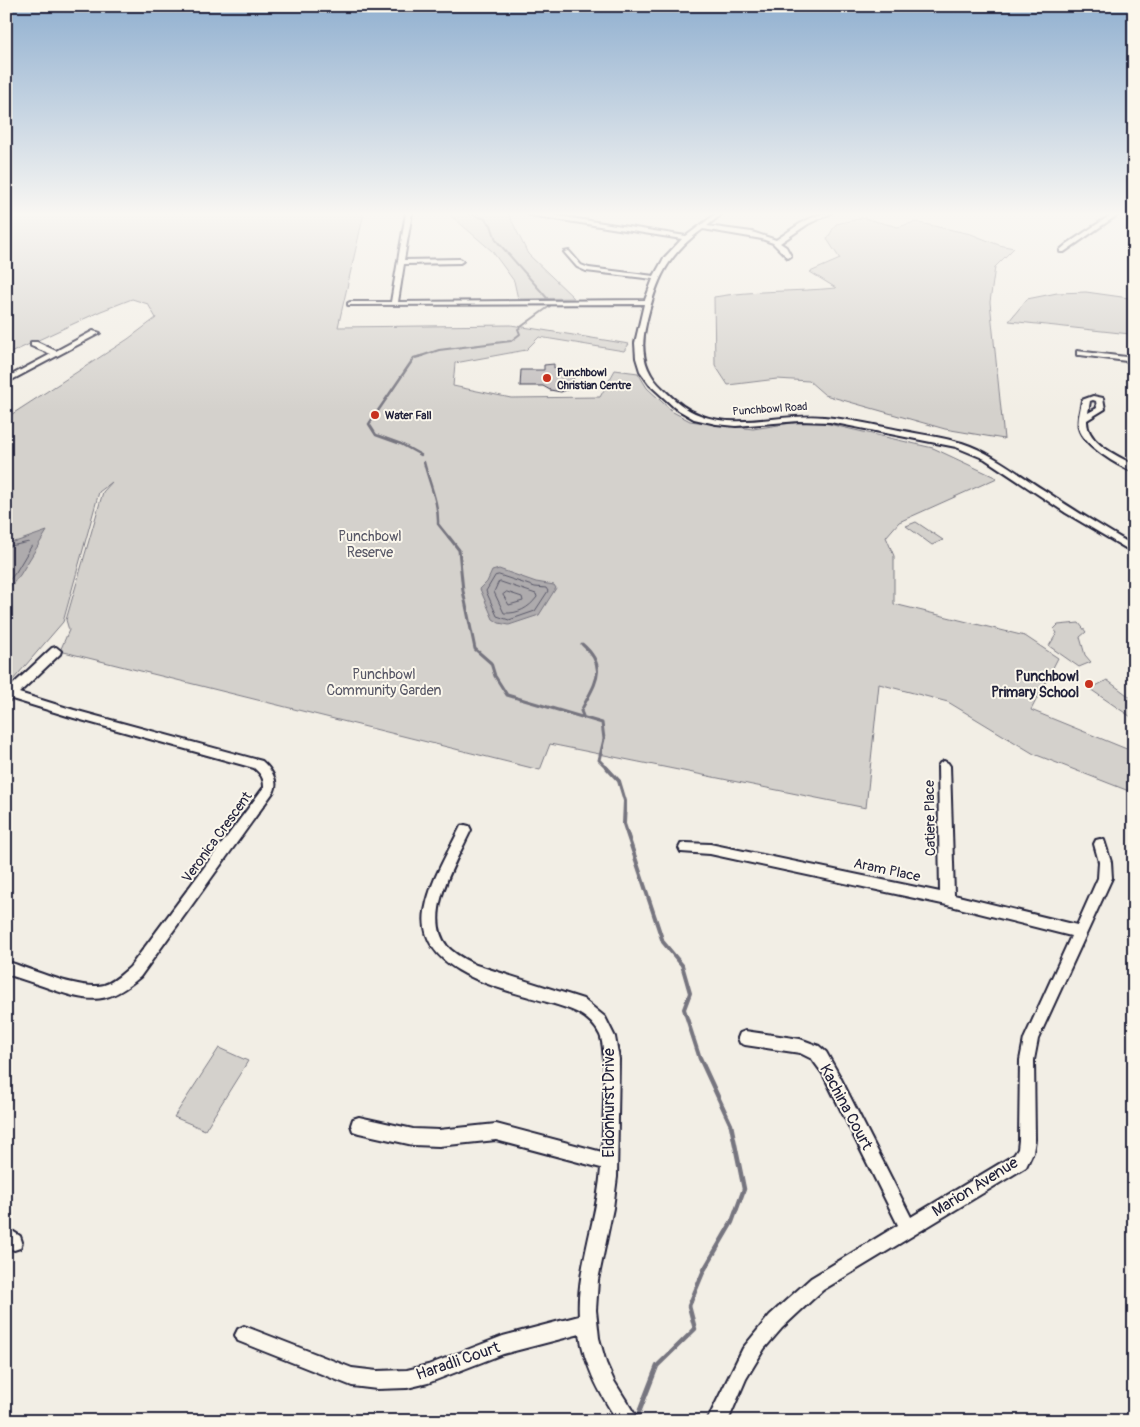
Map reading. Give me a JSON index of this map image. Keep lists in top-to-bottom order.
{
  "streets": {
    "street": [
      "Punchbowl Road",
      "Catiere Place",
      "Veronica Crescent",
      "Aram Place",
      "Eldonhurst Drive",
      "Kachina Court",
      "Marion Avenue",
      "Haradli Court"
    ]
  },
  "crossings": [
    ["Catiere Place", "Aram Place"],
    ["Aram Place", "Marion Avenue"],
    ["Eldonhurst Drive", "Haradli Court"],
    ["Kachina Court", "Marion Avenue"]
  ],
  "parks": ["Punchbowl Reserve", "Punchbowl Community Garden"],
  "places": ["Punchbowl Christian Centre", "Water Fall", "Punchbowl Primary School"]
}
